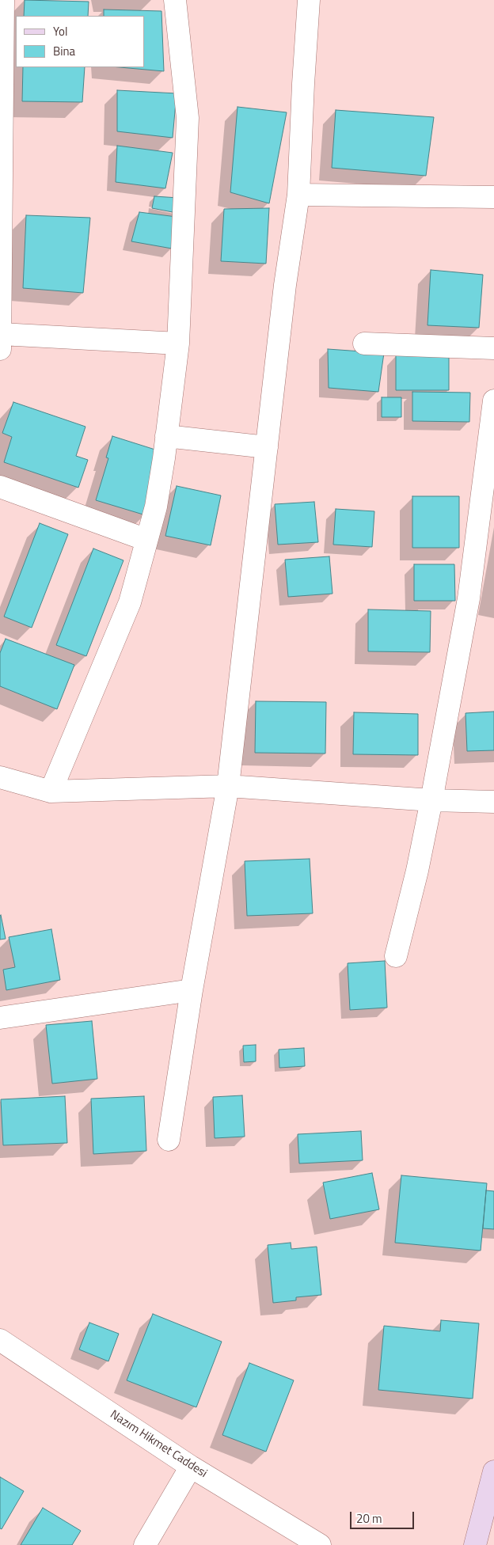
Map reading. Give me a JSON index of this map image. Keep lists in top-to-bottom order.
{
  "streets": {
    "street": ["Nazım Hikmet Caddesi"]
  },
  "legend": ["Yol", "Bina"],
  "scale_bar": "20 m"
}
